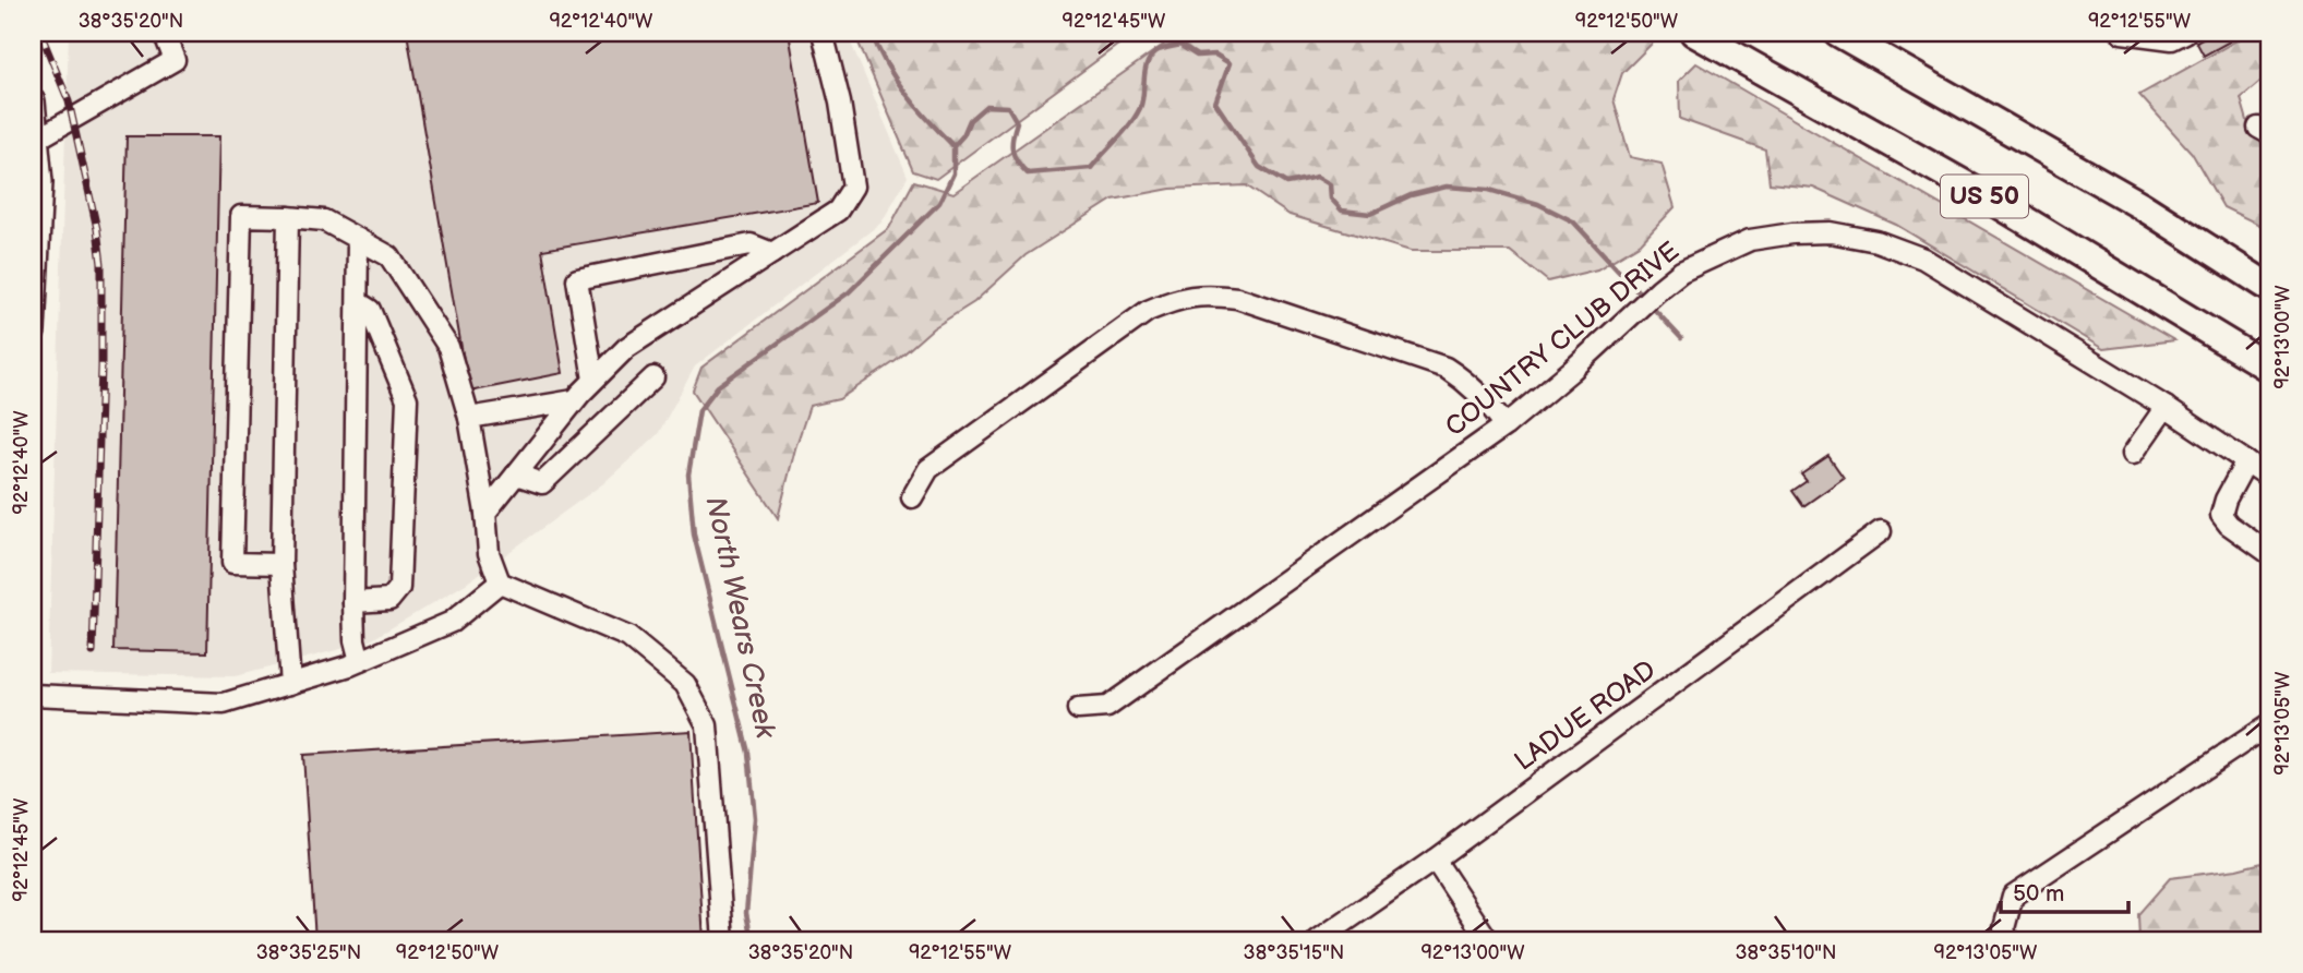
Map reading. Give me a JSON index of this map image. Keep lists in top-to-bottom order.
{
  "streets": {
    "highway": ["US 50"],
    "street": ["COUNTRY CLUB DRIVE", "LADUE ROAD"]
  },
  "water": ["North Wears Creek"],
  "scale_bar": "50 m",
  "coordinates": [
    "38°35'20\"N",
    "92°12'40\"W",
    "92°12'45\"W",
    "92°12'50\"W",
    "92°12'55\"W",
    "92°13'00\"W",
    "92°13'05\"W",
    "38°35'25\"N",
    "38°35'15\"N",
    "38°35'10\"N"
  ]
}
